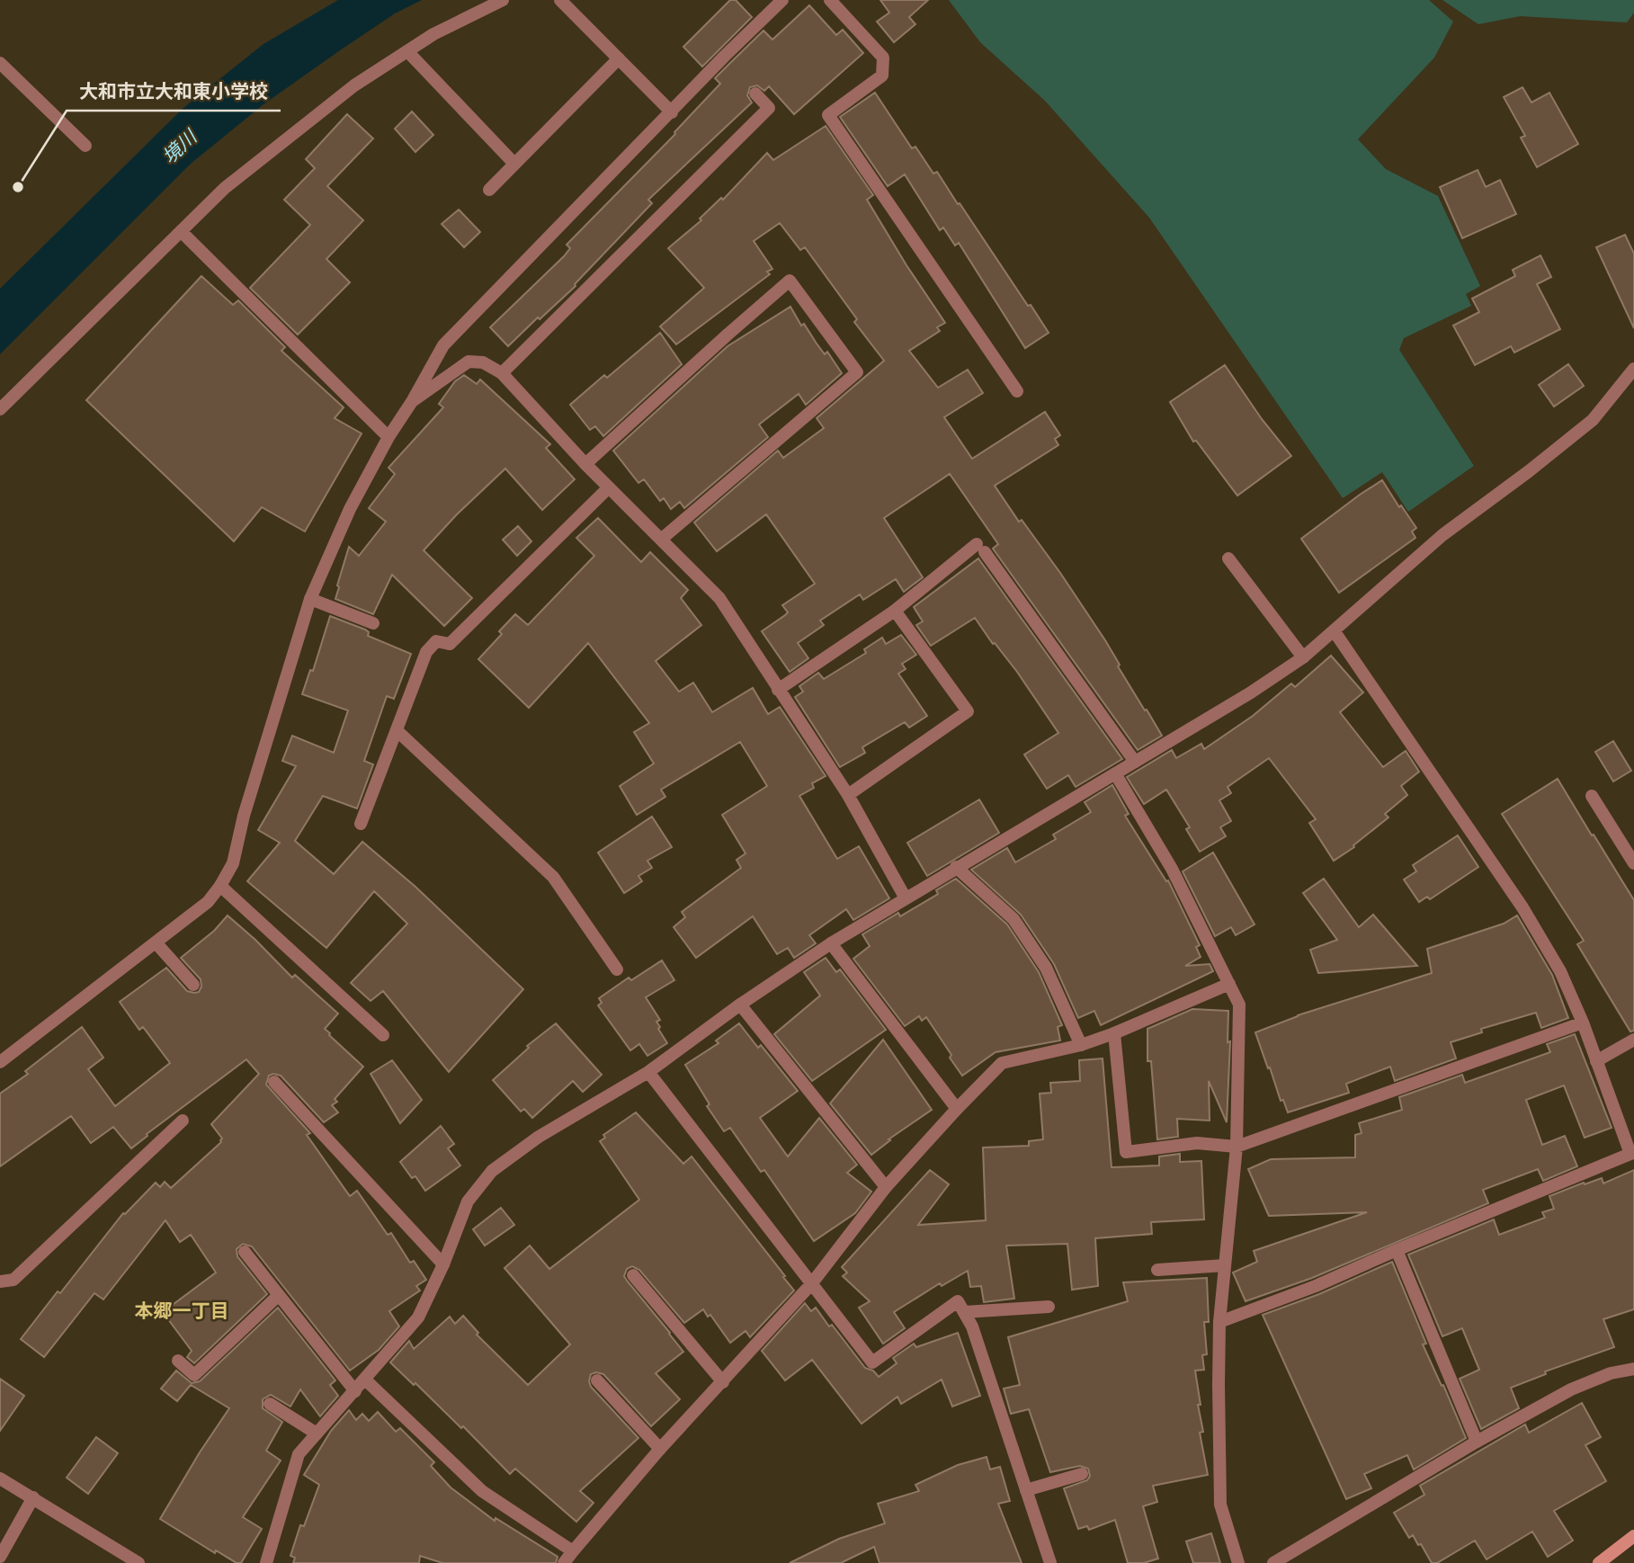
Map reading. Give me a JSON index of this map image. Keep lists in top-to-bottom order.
{
  "districts": ["本郷一丁目"],
  "water": ["境川"],
  "places": ["大和市立大和東小学校"]
}
